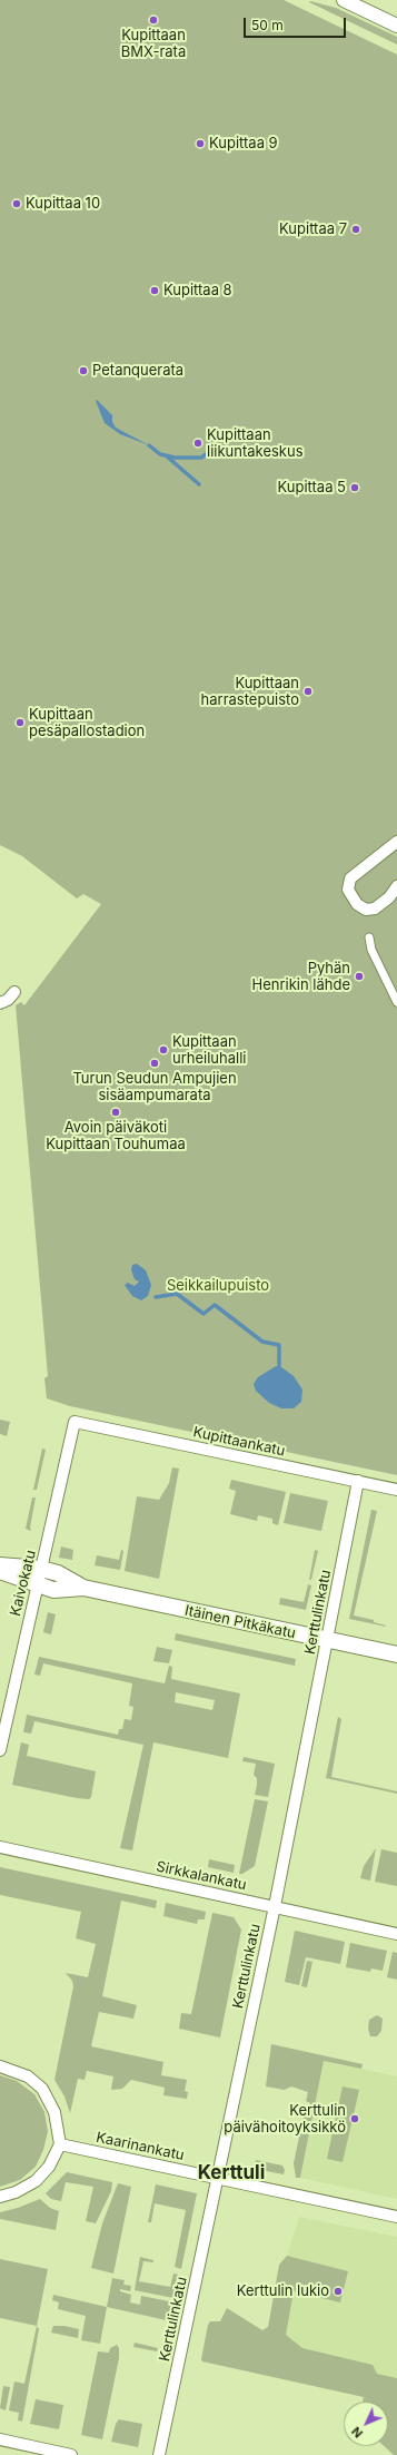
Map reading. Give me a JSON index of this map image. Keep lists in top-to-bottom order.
{
  "streets": {
    "main road": ["Itäinen Pitkäkatu"],
    "street": [
      "Kupittaankatu",
      "Kaivokatu",
      "Kerttulinkatu",
      "Sirkkalankatu",
      "Kaarinankatu"
    ]
  },
  "crossings": [
    ["Kupittaankatu", "Kaivokatu"],
    ["Kupittaankatu", "Kerttulinkatu"],
    ["Kaivokatu", "Itäinen Pitkäkatu"],
    ["Kerttulinkatu", "Itäinen Pitkäkatu"],
    ["Kerttulinkatu", "Sirkkalankatu"],
    ["Kerttulinkatu", "Kaarinankatu"]
  ],
  "districts": ["Kerttuli"],
  "parks": ["Seikkailupuisto"],
  "places": [
    "Kupittaan BMX-rata",
    "Kupittaa 9",
    "Kupittaa 10",
    "Kupittaa 7",
    "Kupittaa 8",
    "Petanquerata",
    "Kupittaan liikuntakeskus",
    "Kupittaa 5",
    "Kupittaan harrastepuisto",
    "Kupittaan pesäpallostadion",
    "Pyhän Henrikin lähde",
    "Kupittaan urheiluhalli",
    "Turun Seudun Ampujien sisäampumarata",
    "Avoin päiväkoti Kupittaan Touhumaa",
    "Kerttulin päivähoitoyksikkö",
    "Kerttulin lukio"
  ],
  "scale_bar": "50 m",
  "north": "bottom left"
}
